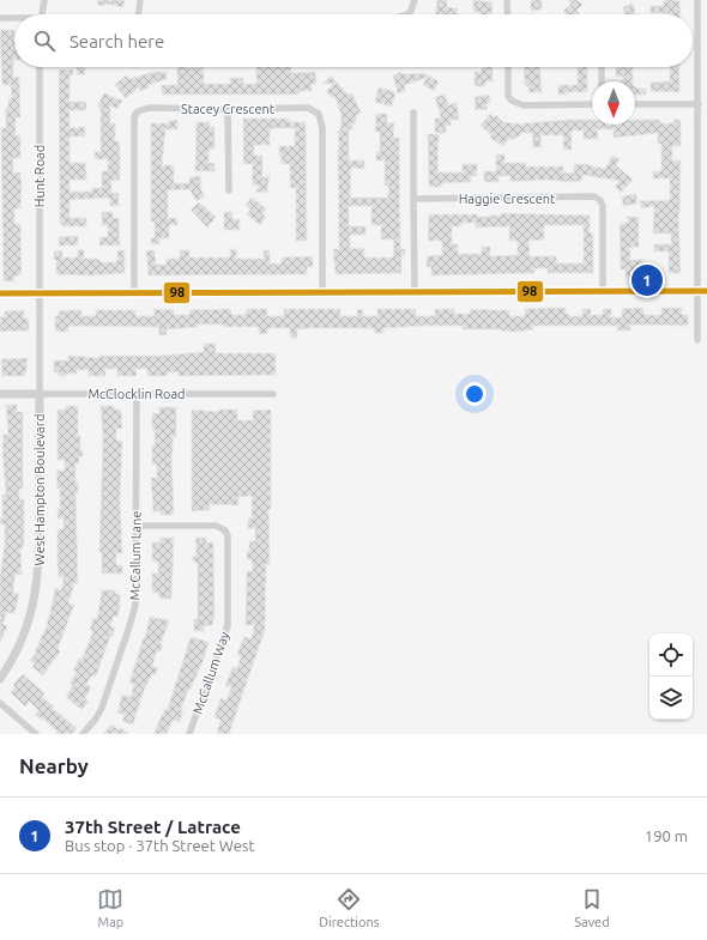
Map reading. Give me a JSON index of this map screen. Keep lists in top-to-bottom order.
{
  "streets": {
    "street": [
      "Stacey Crescent",
      "Hunt Road",
      "Haggie Crescent",
      "McClocklin Road",
      "West Hampton Boulevard",
      "McCallum Lane",
      "McCallum Way"
    ]
  },
  "crossings": [
    ["Hunt Road", "West Hampton Boulevard"],
    ["McClocklin Road", "West Hampton Boulevard"],
    ["McClocklin Road", "McCallum Lane"],
    ["McCallum Lane", "McCallum Way"]
  ],
  "lines": ["transit line 98"],
  "north": "bottom",
  "page": {
    "search": "Search here",
    "pins": "1",
    "heading": "Nearby",
    "list": [
      {
        "mark": "1",
        "name": "37th Street / Latrace",
        "note": "Bus stop · 37th Street West",
        "value": "190 m"
      }
    ],
    "nav": ["Map", "Directions", "Saved"]
  }
}
